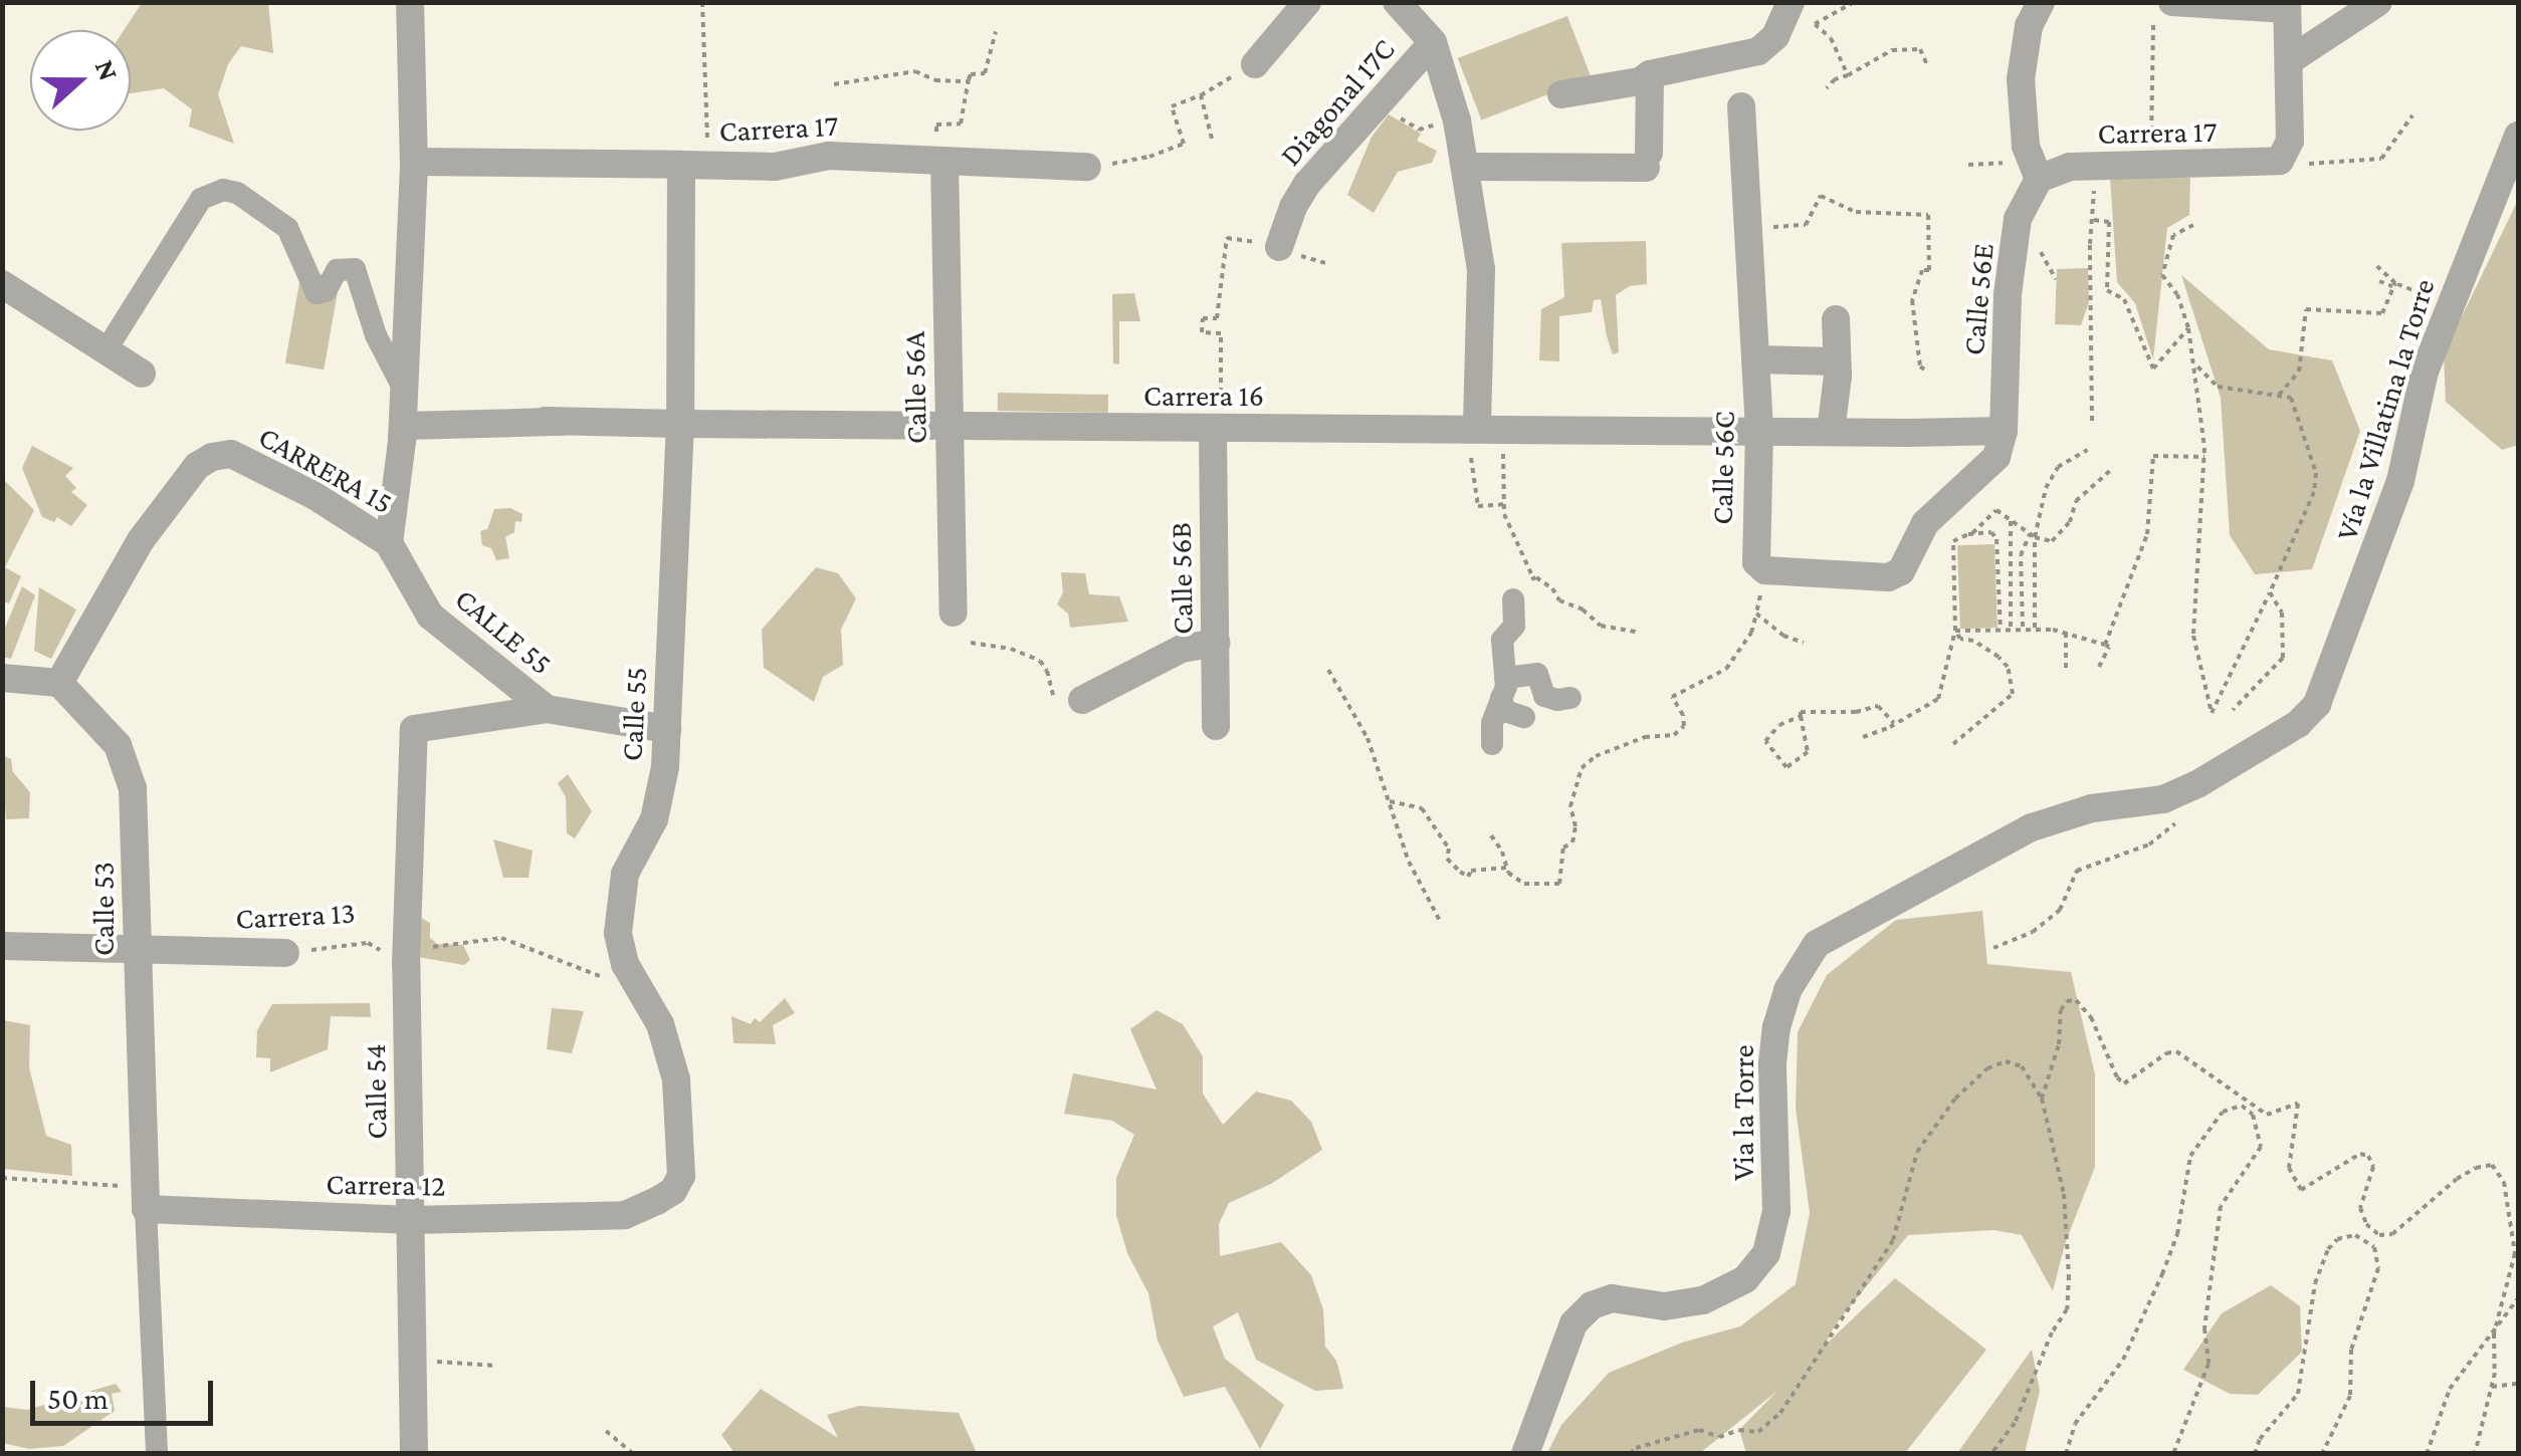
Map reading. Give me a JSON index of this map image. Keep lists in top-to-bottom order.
{
  "streets": {
    "street": [
      "Diagonal 17C",
      "Carrera 17",
      "Calle 56E",
      "Calle 56A",
      "Carrera 16",
      "Vía la Villatina la Torre",
      "Calle 56C",
      "CARRERA 15",
      "Calle 56B",
      "CALLE 55",
      "Calle 55",
      "Calle 53",
      "Carrera 13",
      "Calle 54",
      "Via la Torre",
      "Carrera 12"
    ]
  },
  "crossings": [
    ["Carrera 17", "Calle 56E"],
    ["Carrera 17", "Calle 56A"],
    ["Carrera 17", "Calle 55"],
    ["Calle 56E", "Carrera 16"],
    ["Calle 56A", "Carrera 16"],
    ["Carrera 16", "Calle 56C"],
    ["Carrera 16", "Calle 56B"],
    ["Carrera 16", "Calle 55"],
    ["Vía la Villatina la Torre", "Via la Torre"],
    ["CARRERA 15", "CALLE 55"],
    ["CARRERA 15", "Calle 53"],
    ["CALLE 55", "Calle 54"],
    ["Calle 55", "Carrera 12"],
    ["Calle 53", "Carrera 13"],
    ["Calle 53", "Carrera 12"],
    ["Carrera 13", "Calle 54"],
    ["Calle 54", "Carrera 12"]
  ],
  "scale_bar": "50 m",
  "north": "right"
}
